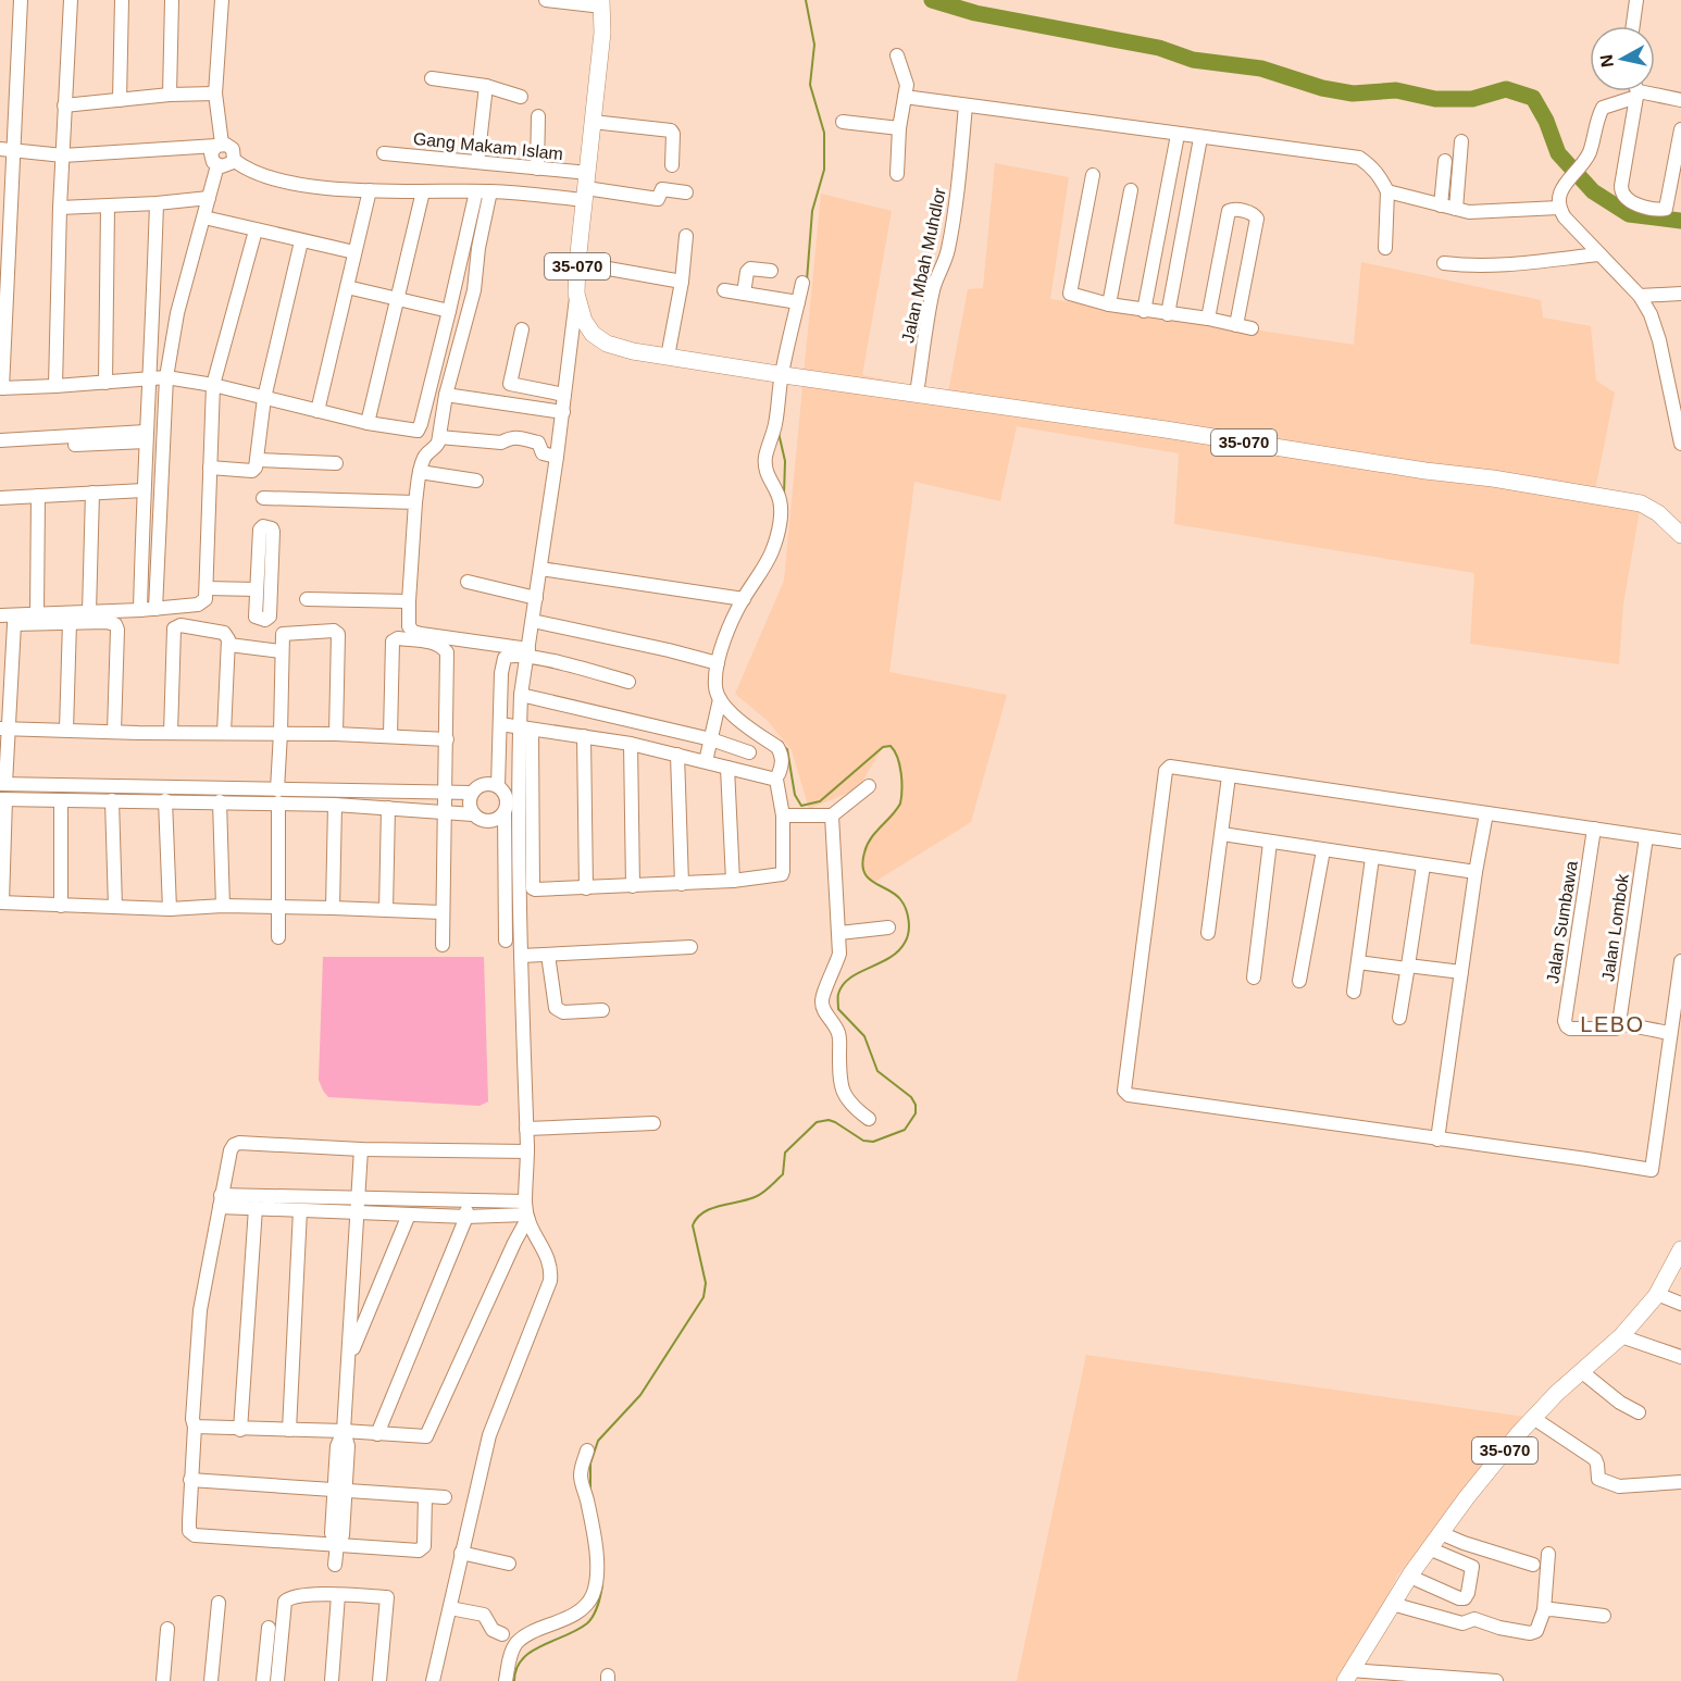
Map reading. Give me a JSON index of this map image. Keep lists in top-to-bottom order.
{
  "streets": {
    "main road": ["35-070"],
    "street": [
      "Gang Makam Islam",
      "Jalan Mbah Muhdlor",
      "Jalan Sumbawa",
      "Jalan Lombok"
    ]
  },
  "crossings": [
    ["Gang Makam Islam", "35-070"],
    ["Jalan Mbah Muhdlor", "35-070"],
    ["Jalan Sumbawa", "Jalan Lombok"]
  ],
  "districts": ["LEBO"],
  "north": "left"
}
